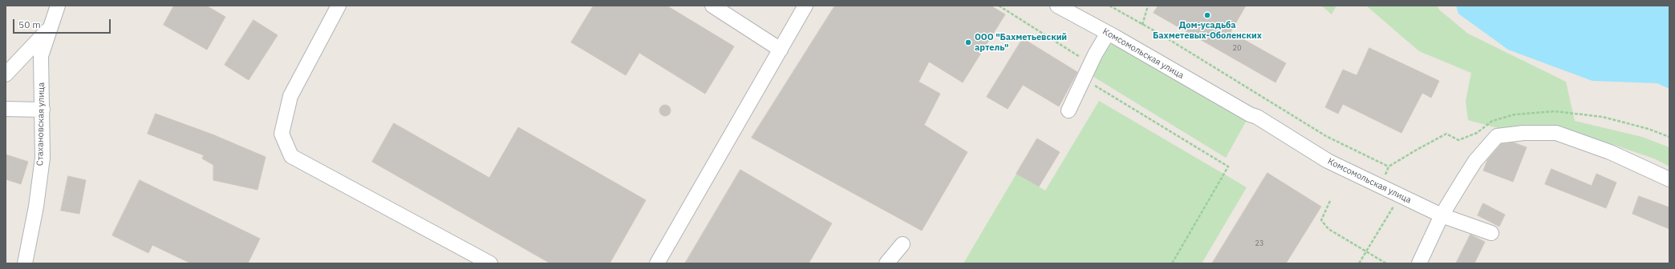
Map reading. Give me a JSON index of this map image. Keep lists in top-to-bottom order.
{
  "streets": {
    "street": ["Комсомольская улица", "Стахановская улица"]
  },
  "places": ["Дом-усадьба Бахметевых-Оболенских", "ООО \"Бахметьевский артель\""],
  "house_numbers": ["20", "23"],
  "scale_bar": "50 m"
}
